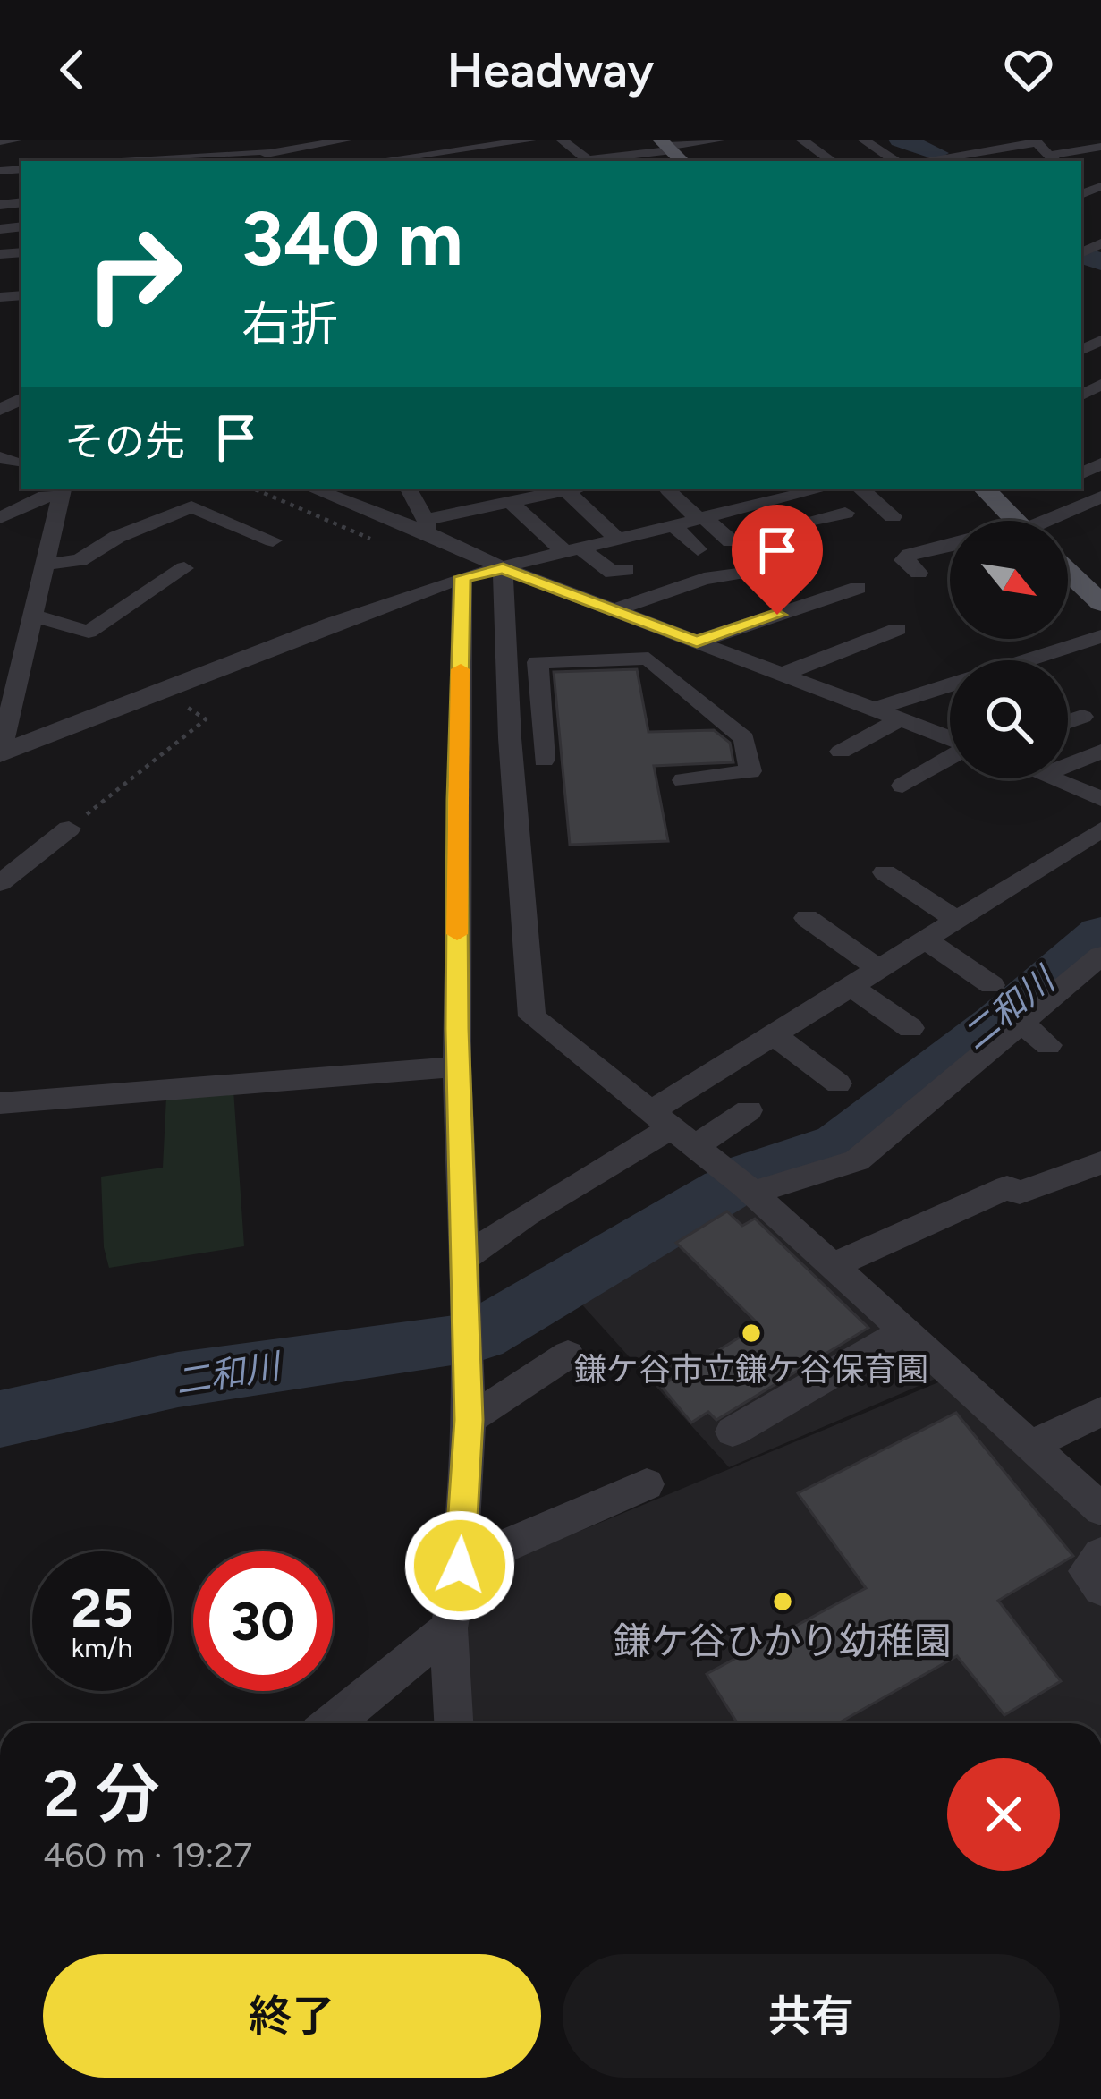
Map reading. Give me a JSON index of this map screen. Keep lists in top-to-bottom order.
{
  "water": ["二和川"],
  "places": ["鎌ケ谷市立鎌ケ谷保育園", "鎌ケ谷ひかり幼稚園"],
  "north": "bottom right",
  "page": {
    "header": "Headway",
    "turn": ["340 m", "右折"],
    "then": "その先",
    "speed": "25 km/h",
    "limit": "30",
    "heading": ["2 分", "460 m · 19:27"],
    "buttons": ["終了", "共有"]
  }
}
